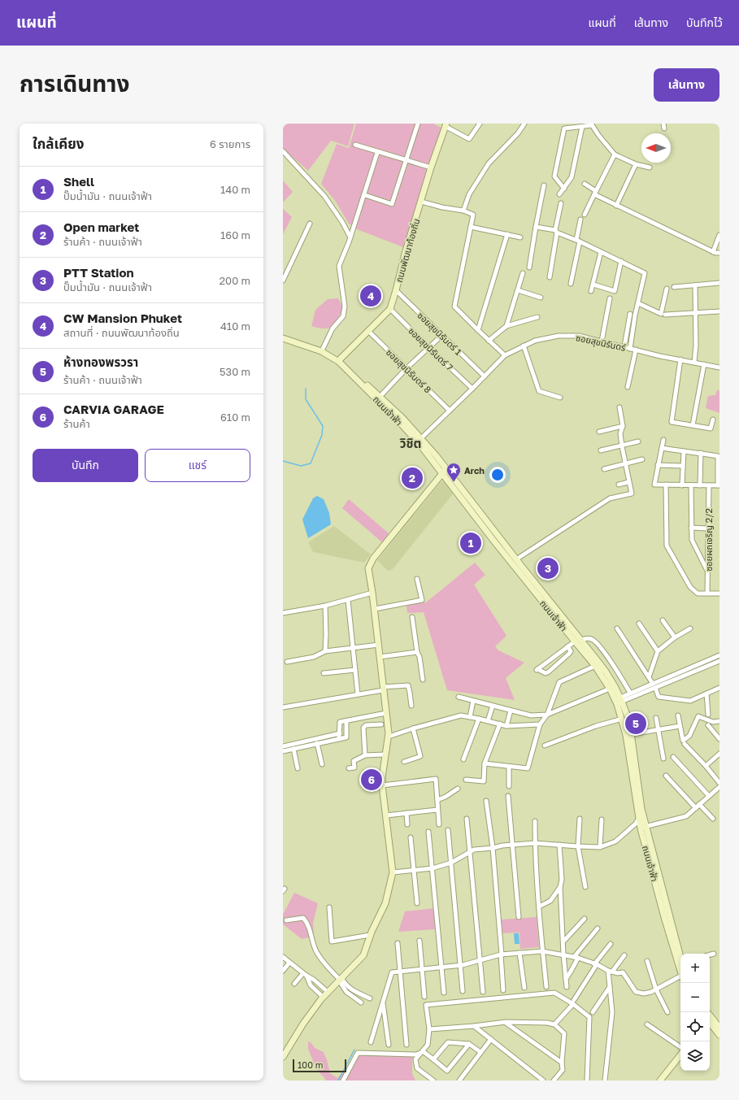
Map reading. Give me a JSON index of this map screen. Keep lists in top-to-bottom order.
{
  "streets": {
    "main road": ["ถนนพัฒนาท้องถิ่น", "ถนนเจ้าฟ้า"],
    "street": [
      "ซอยสุขนิรันดร์ 1",
      "ซอยสุขนิรันดร์",
      "ซอยสุขนิรันดร์ 7",
      "ซอยสุขนิรันดร์ 8",
      "ซอยผถเจริญ 2/2"
    ]
  },
  "crossings": [
    ["ถนนพัฒนาท้องถิ่น", "ซอยสุขนิรันดร์ 1"],
    ["ถนนพัฒนาท้องถิ่น", "ซอยสุขนิรันดร์ 7"],
    ["ถนนพัฒนาท้องถิ่น", "ซอยสุขนิรันดร์ 8"],
    ["ถนนพัฒนาท้องถิ่น", "ถนนเจ้าฟ้า"],
    ["ซอยสุขนิรันดร์ 1", "ซอยสุขนิรันดร์"],
    ["ซอยสุขนิรันดร์", "ซอยสุขนิรันดร์ 7"],
    ["ซอยสุขนิรันดร์", "ซอยสุขนิรันดร์ 8"],
    ["ซอยสุขนิรันดร์", "ถนนเจ้าฟ้า"]
  ],
  "districts": ["วิชิต"],
  "places": {
    "place": ["Arch"]
  },
  "scale_bar": "100 m",
  "north": "left",
  "page": {
    "header": "แผนที่",
    "nav": ["แผนที่", "เส้นทาง", "บันทึกไว้"],
    "title": "การเดินทาง",
    "buttons": [
      "เส้นทาง",
      ["บันทึก", "แชร์"]
    ],
    "heading": ["ใกล้เคียง", "6 รายการ"],
    "list": [
      {
        "mark": "1",
        "name": "Shell",
        "note": "ปั๊มน้ำมัน · ถนนเจ้าฟ้า",
        "value": "140 m"
      },
      {
        "mark": "2",
        "name": "Open market",
        "note": "ร้านค้า · ถนนเจ้าฟ้า",
        "value": "160 m"
      },
      {
        "mark": "3",
        "name": "PTT Station",
        "note": "ปั๊มน้ำมัน · ถนนเจ้าฟ้า",
        "value": "200 m"
      },
      {
        "mark": "4",
        "name": "CW Mansion Phuket",
        "note": "สถานที่ · ถนนพัฒนาท้องถิ่น",
        "value": "410 m"
      },
      {
        "mark": "5",
        "name": "ห้างทองพรวรา",
        "note": "ร้านค้า · ถนนเจ้าฟ้า",
        "value": "530 m"
      },
      {
        "mark": "6",
        "name": "CARVIA GARAGE",
        "note": "ร้านค้า",
        "value": "610 m"
      }
    ],
    "pins": [
      "4",
      "2",
      "1",
      "3",
      "5",
      "6"
    ],
    "map_buttons": ["+", "−"],
    "scale": "100 m"
  }
}
